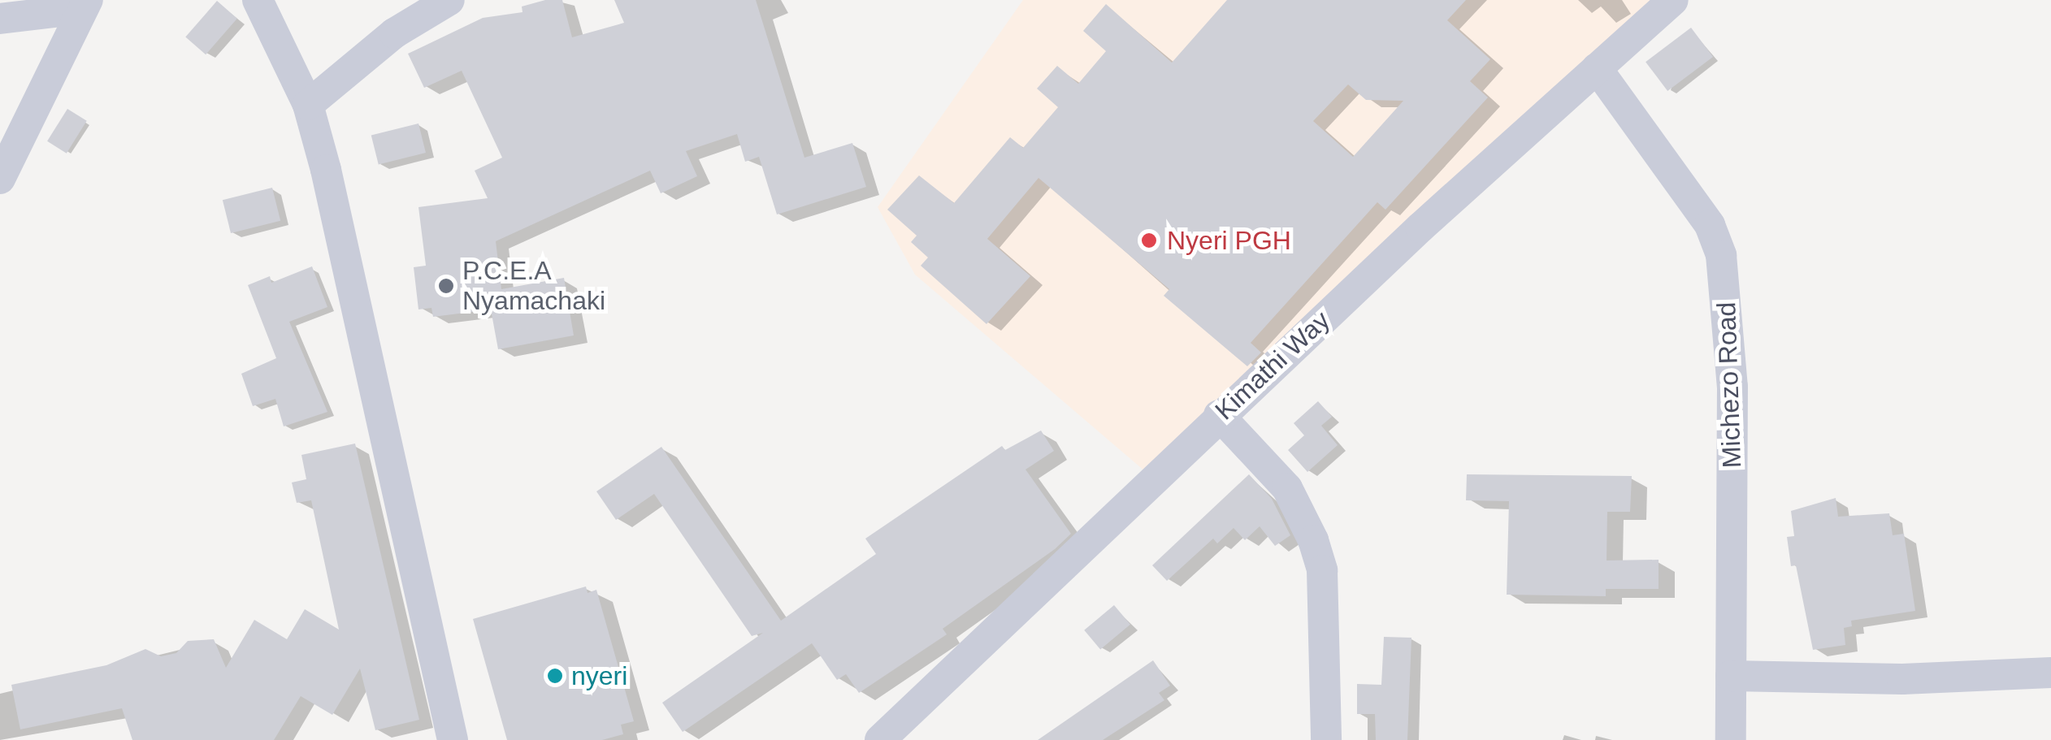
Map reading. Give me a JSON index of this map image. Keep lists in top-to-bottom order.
{
  "streets": {
    "street": ["Kimathi Way", "Michezo Road"]
  },
  "crossings": [
    ["Kimathi Way", "Michezo Road"]
  ],
  "places": ["Nyeri PGH", "P.C.E.A Nyamachaki", "nyeri"]
}
